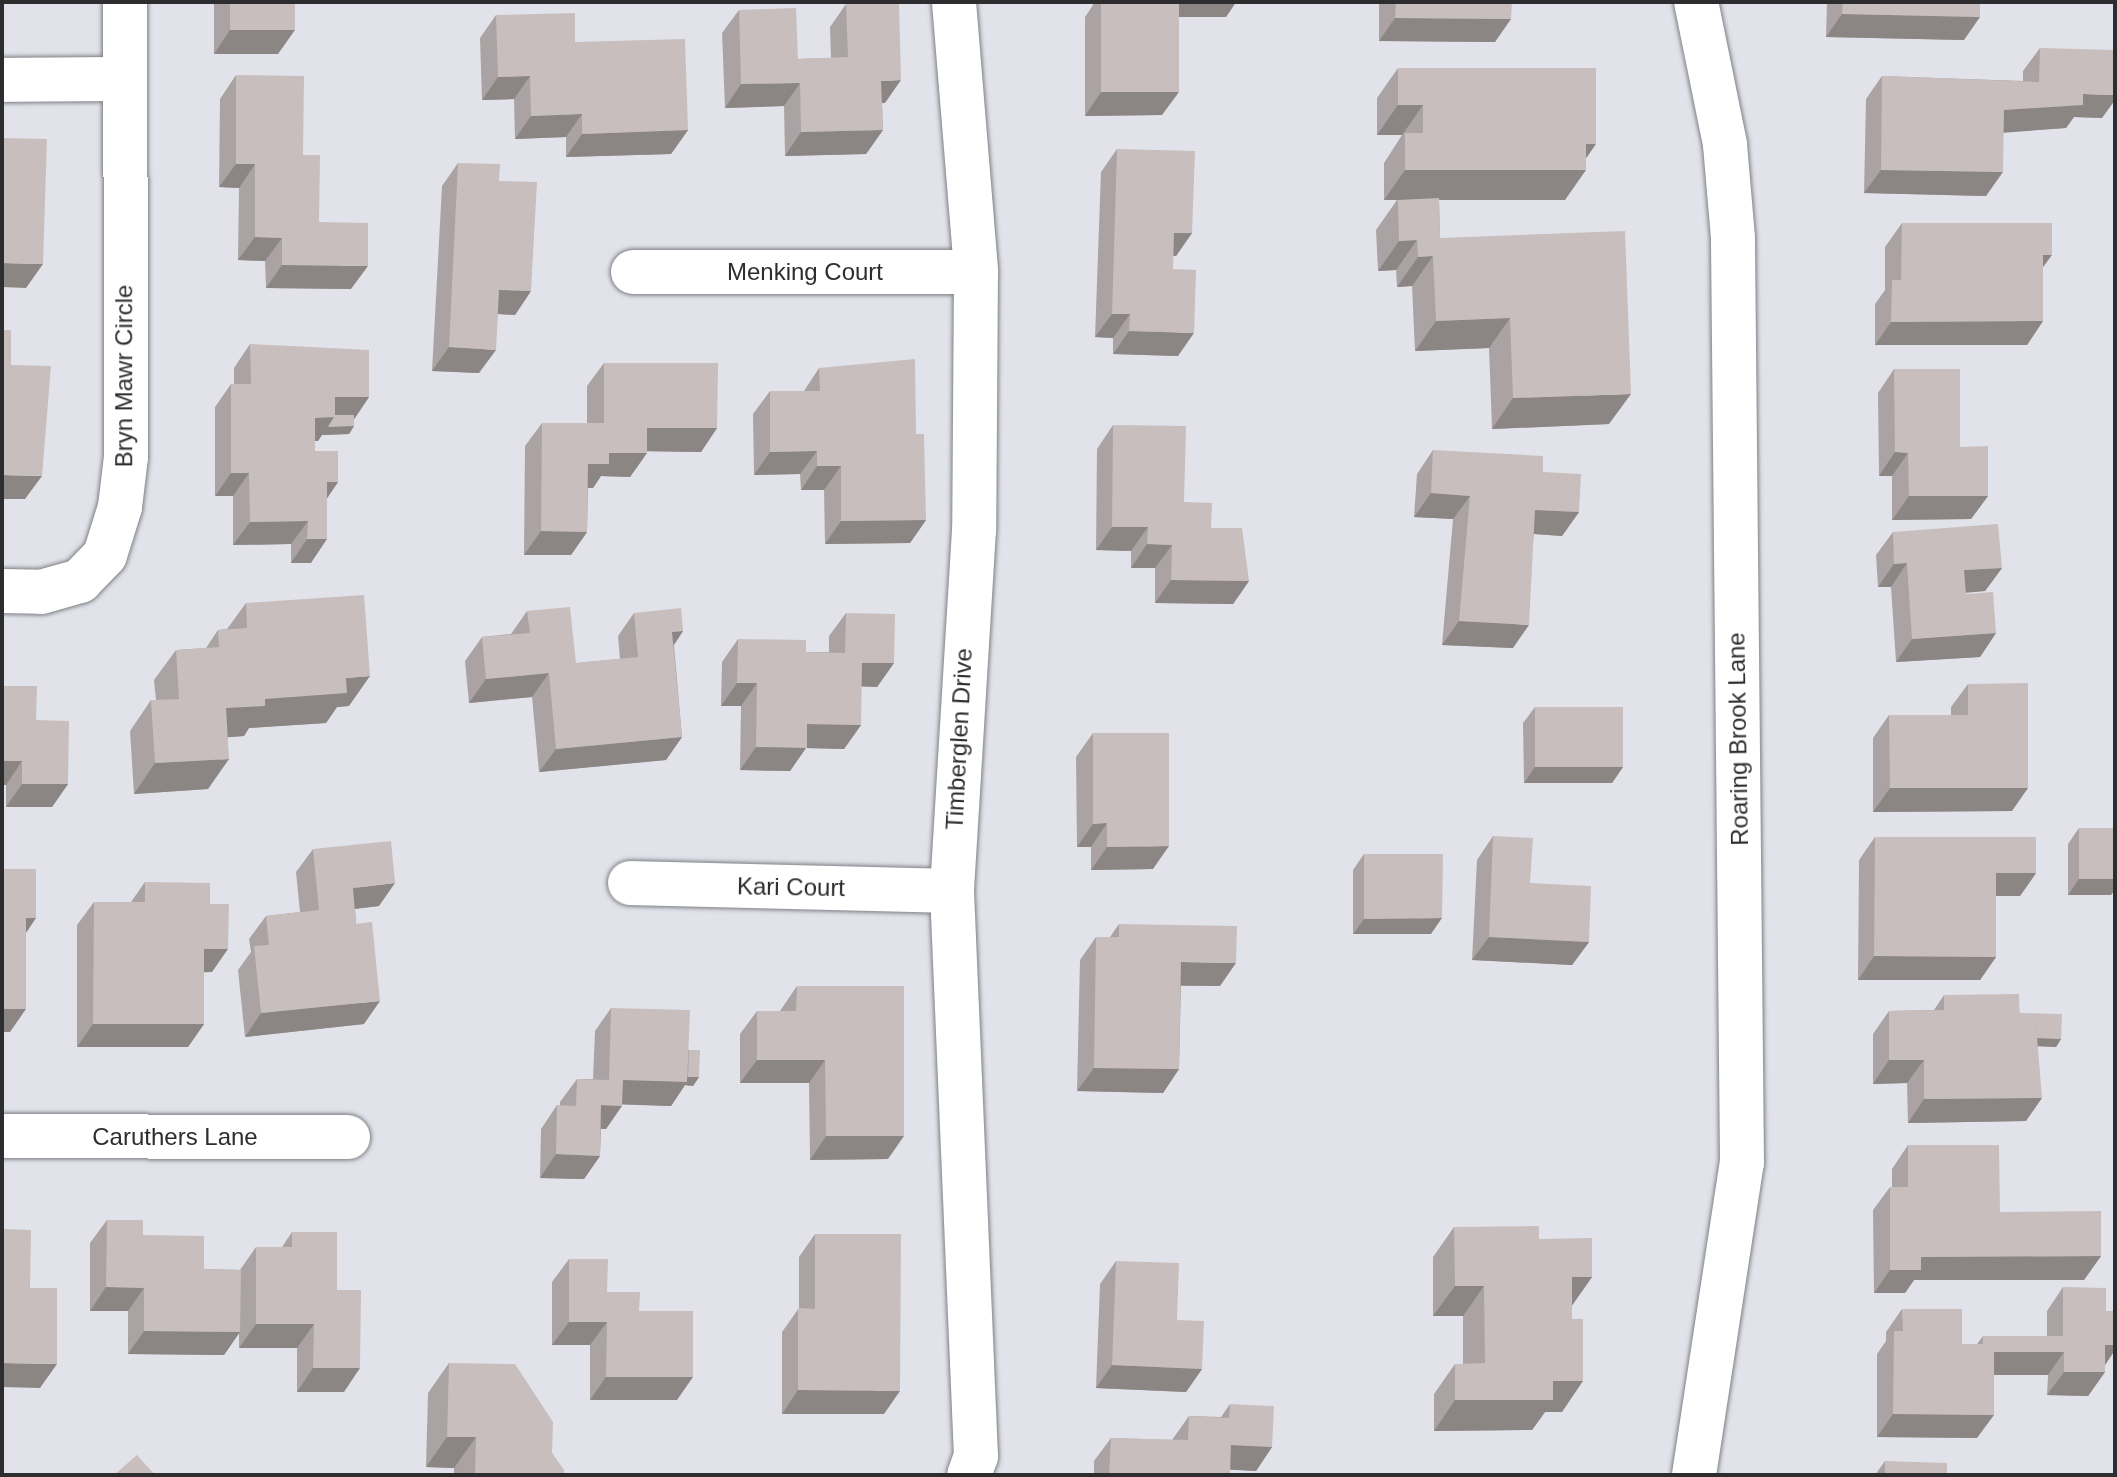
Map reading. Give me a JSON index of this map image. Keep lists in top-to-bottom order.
{
  "streets": {
    "street": [
      "Menking Court",
      "Bryn Mawr Circle",
      "Timberglen Drive",
      "Roaring Brook Lane",
      "Kari Court",
      "Caruthers Lane"
    ]
  },
  "crossings": [
    ["Menking Court", "Timberglen Drive"],
    ["Timberglen Drive", "Kari Court"]
  ]
}
